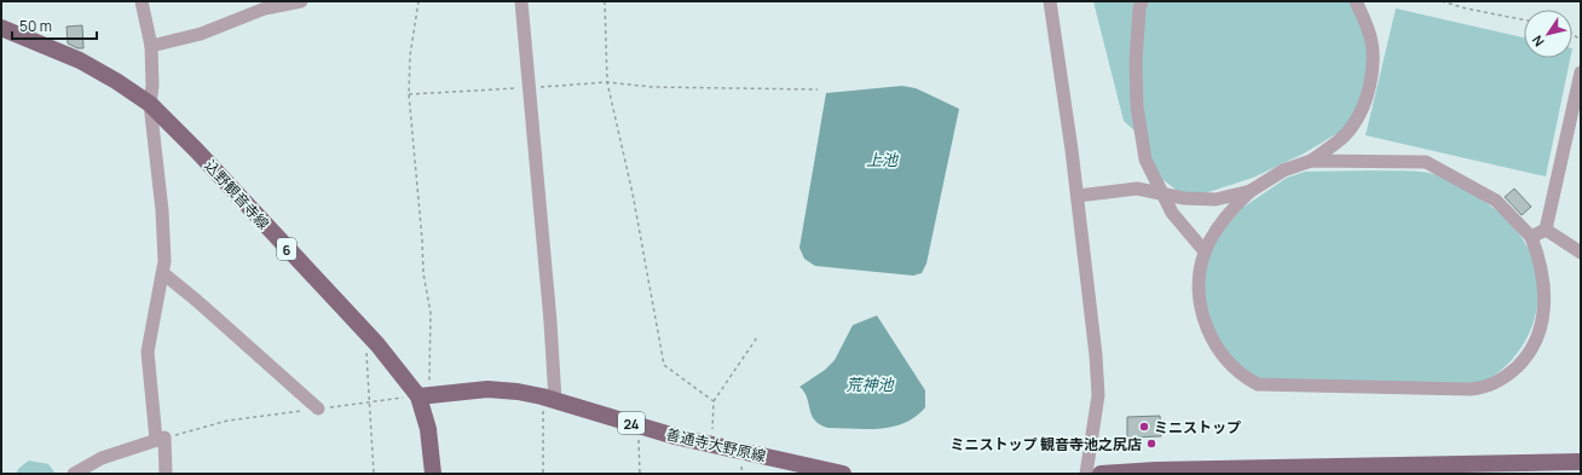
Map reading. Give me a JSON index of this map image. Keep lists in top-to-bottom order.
{
  "streets": {
    "main road": [
      "込野観音寺線",
      "6",
      "24",
      "善通寺大野原線"
    ]
  },
  "crossings": [
    ["込野観音寺線", "善通寺大野原線"]
  ],
  "water": ["上池", "荒神池"],
  "places": ["ミニストップ", "ミニストップ 観音寺池之尻店"],
  "scale_bar": "50 m",
  "north": "bottom left"
}
